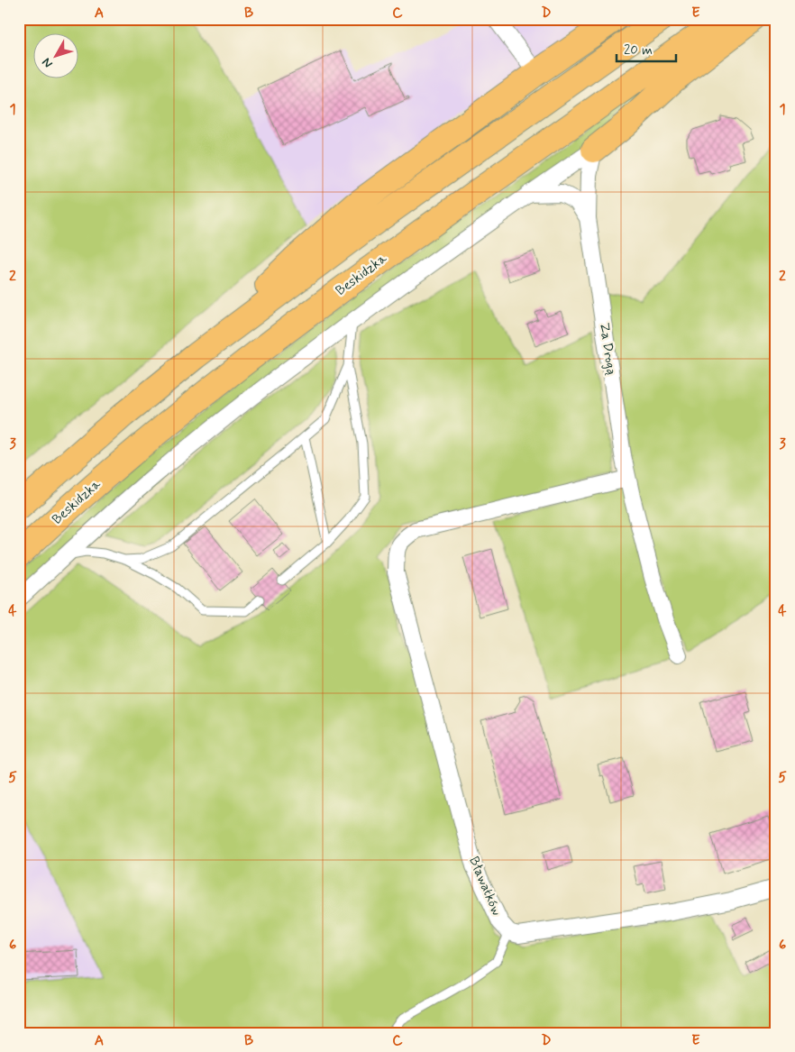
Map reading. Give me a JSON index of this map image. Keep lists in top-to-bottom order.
{
  "streets": {
    "main road": ["Beskidzka"],
    "street": ["Za Drogą", "Bławatków"]
  },
  "crossings": [
    ["Za Drogą", "Bławatków"]
  ],
  "scale_bar": "20 m",
  "north": "bottom left",
  "grid": {
    "columns": [
      "A",
      "B",
      "C",
      "D",
      "E"
    ],
    "rows": [
      "1",
      "2",
      "3",
      "4",
      "5",
      "6"
    ]
  }
}
